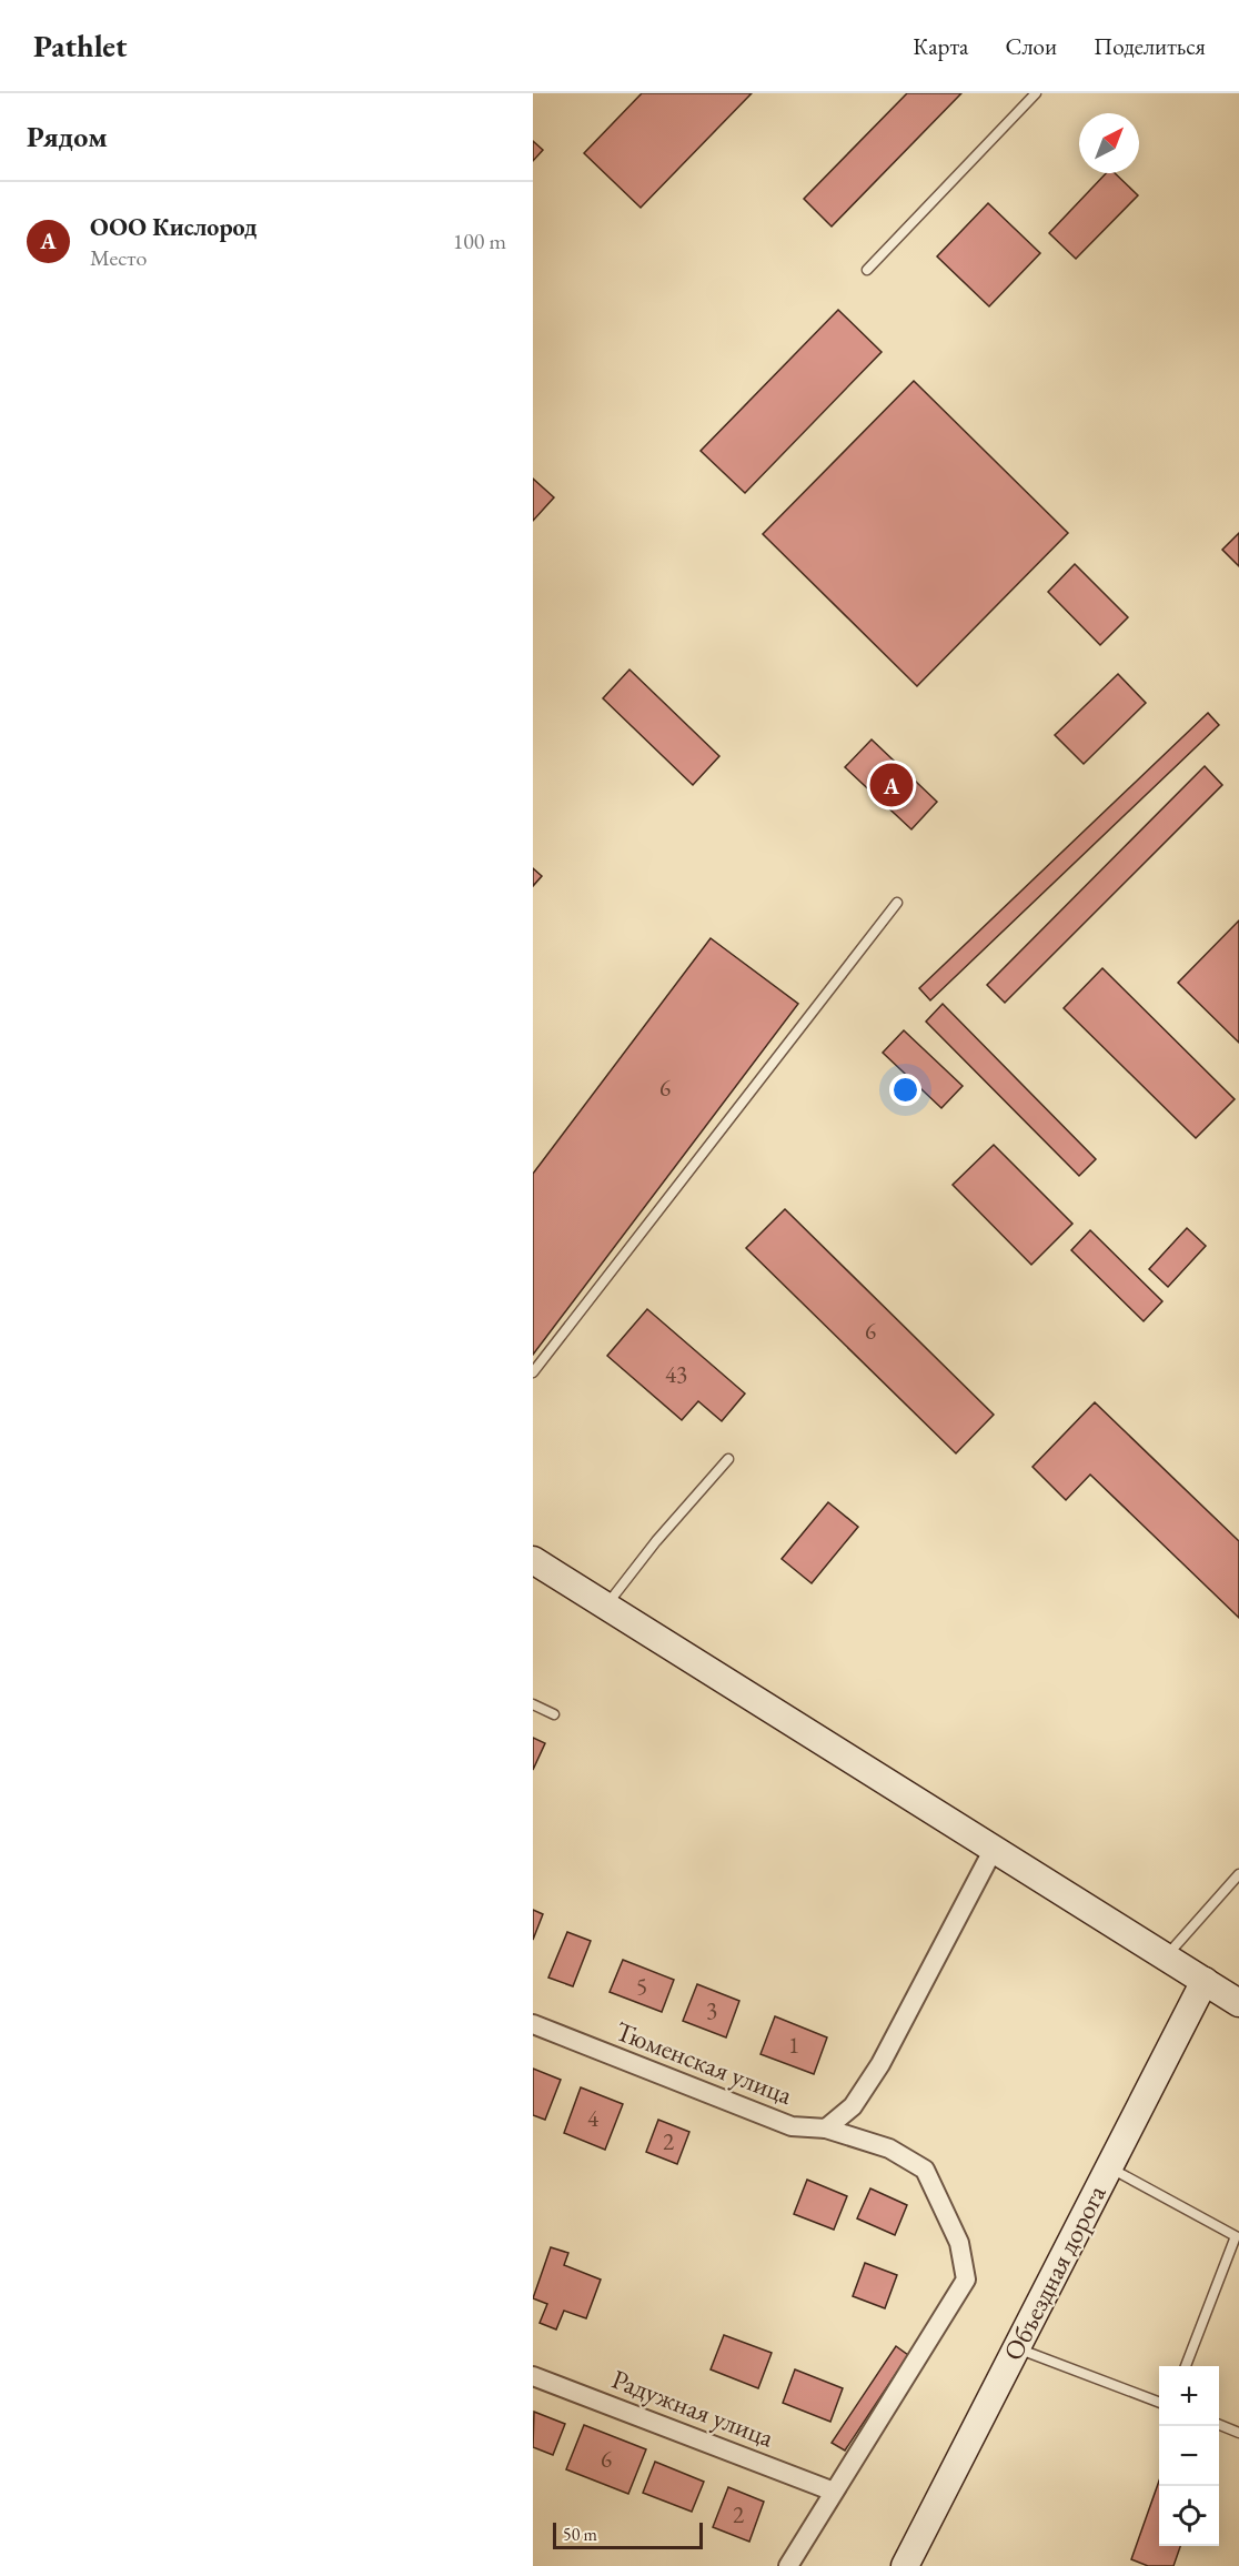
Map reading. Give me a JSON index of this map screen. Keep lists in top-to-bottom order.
{
  "streets": {
    "main road": ["Объездная дорога"],
    "street": ["Тюменская улица", "Радужная улица"]
  },
  "crossings": [
    ["Тюменская улица", "Радужная улица"]
  ],
  "house_numbers": [
    "6",
    "6",
    "43",
    "5",
    "3",
    "1",
    "4",
    "2",
    "6",
    "2"
  ],
  "scale_bar": "50 m",
  "north": "top right",
  "page": {
    "header": "Pathlet",
    "nav": ["Карта", "Слои", "Поделиться"],
    "heading": "Рядом",
    "list": [
      {
        "mark": "A",
        "name": "ООО Кислород",
        "note": "Место",
        "value": "100 m"
      }
    ],
    "pins": "A",
    "map_buttons": ["+", "−"],
    "scale": "50 m"
  }
}
